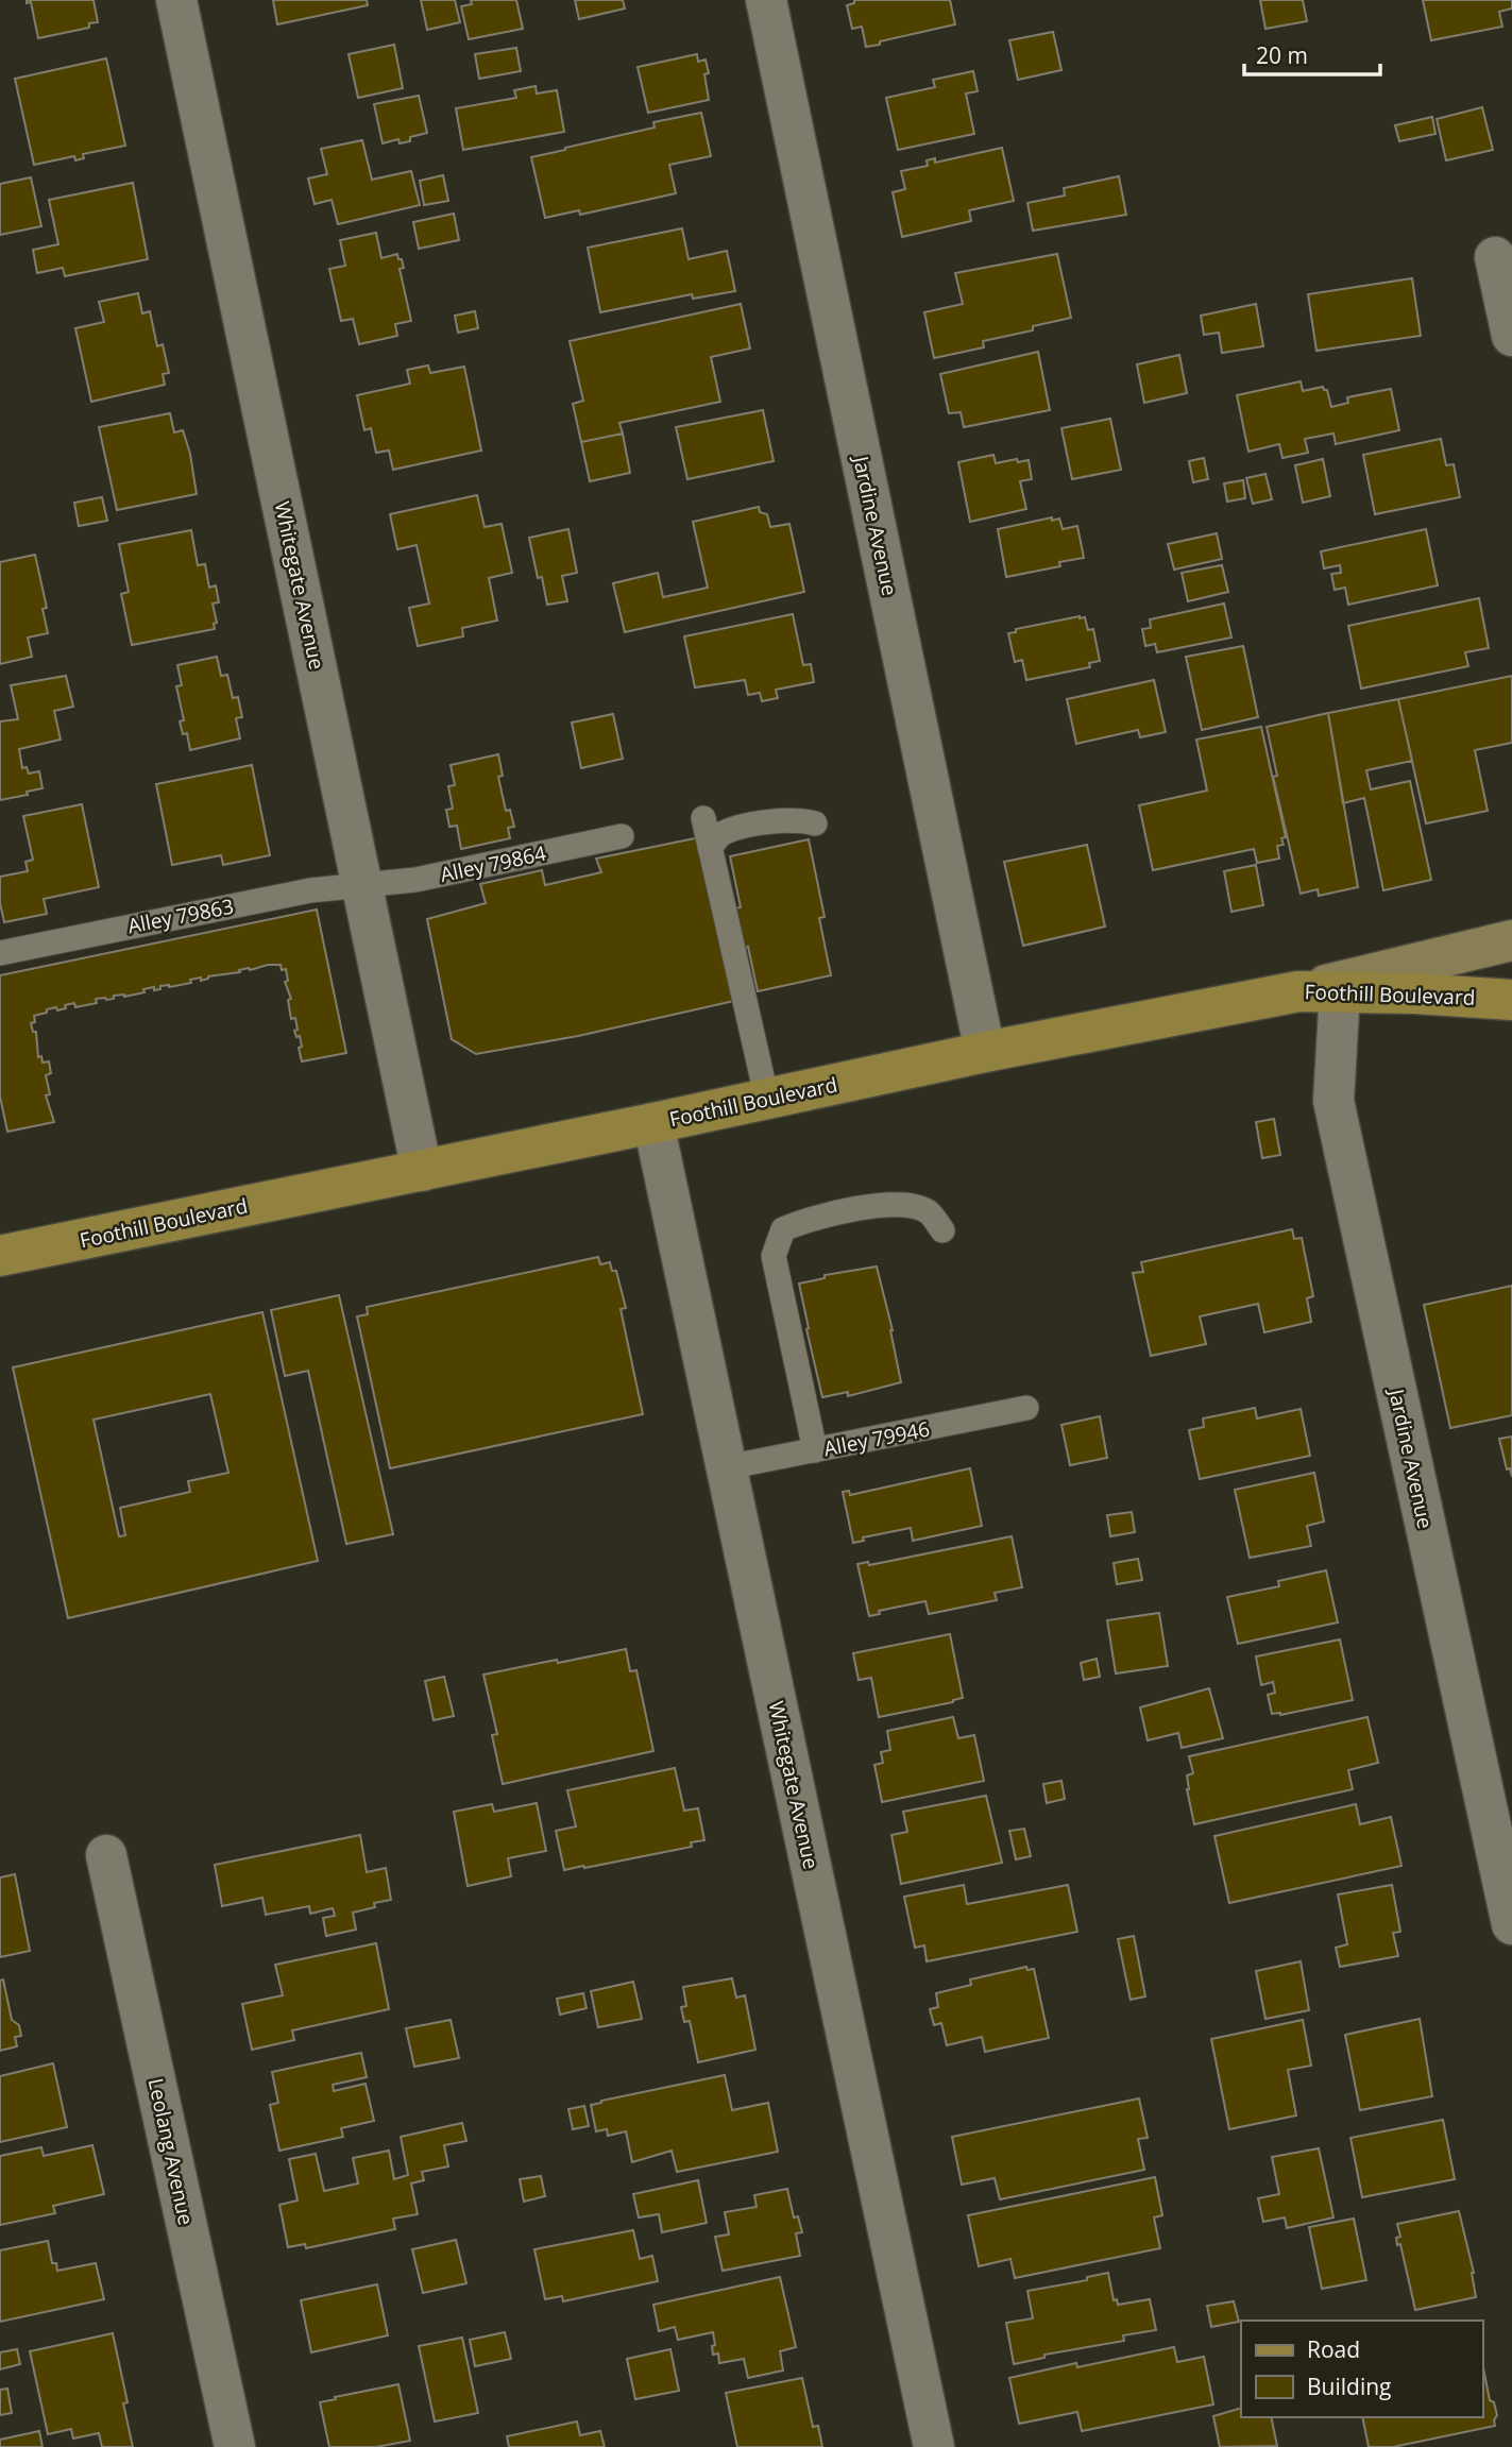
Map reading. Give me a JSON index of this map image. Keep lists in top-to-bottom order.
{
  "streets": {
    "main road": ["Foothill Boulevard"],
    "street": ["Jardine Avenue", "Whitegate Avenue", "Leolang Avenue"],
    "lane": ["Alley 79864", "Alley 79863", "Alley 79946"]
  },
  "crossings": [
    ["Jardine Avenue", "Foothill Boulevard"],
    ["Whitegate Avenue", "Alley 79864"],
    ["Whitegate Avenue", "Alley 79863"],
    ["Whitegate Avenue", "Foothill Boulevard"],
    ["Whitegate Avenue", "Alley 79946"],
    ["Alley 79864", "Alley 79863"]
  ],
  "legend": ["Road", "Building"],
  "scale_bar": "20 m"
}
